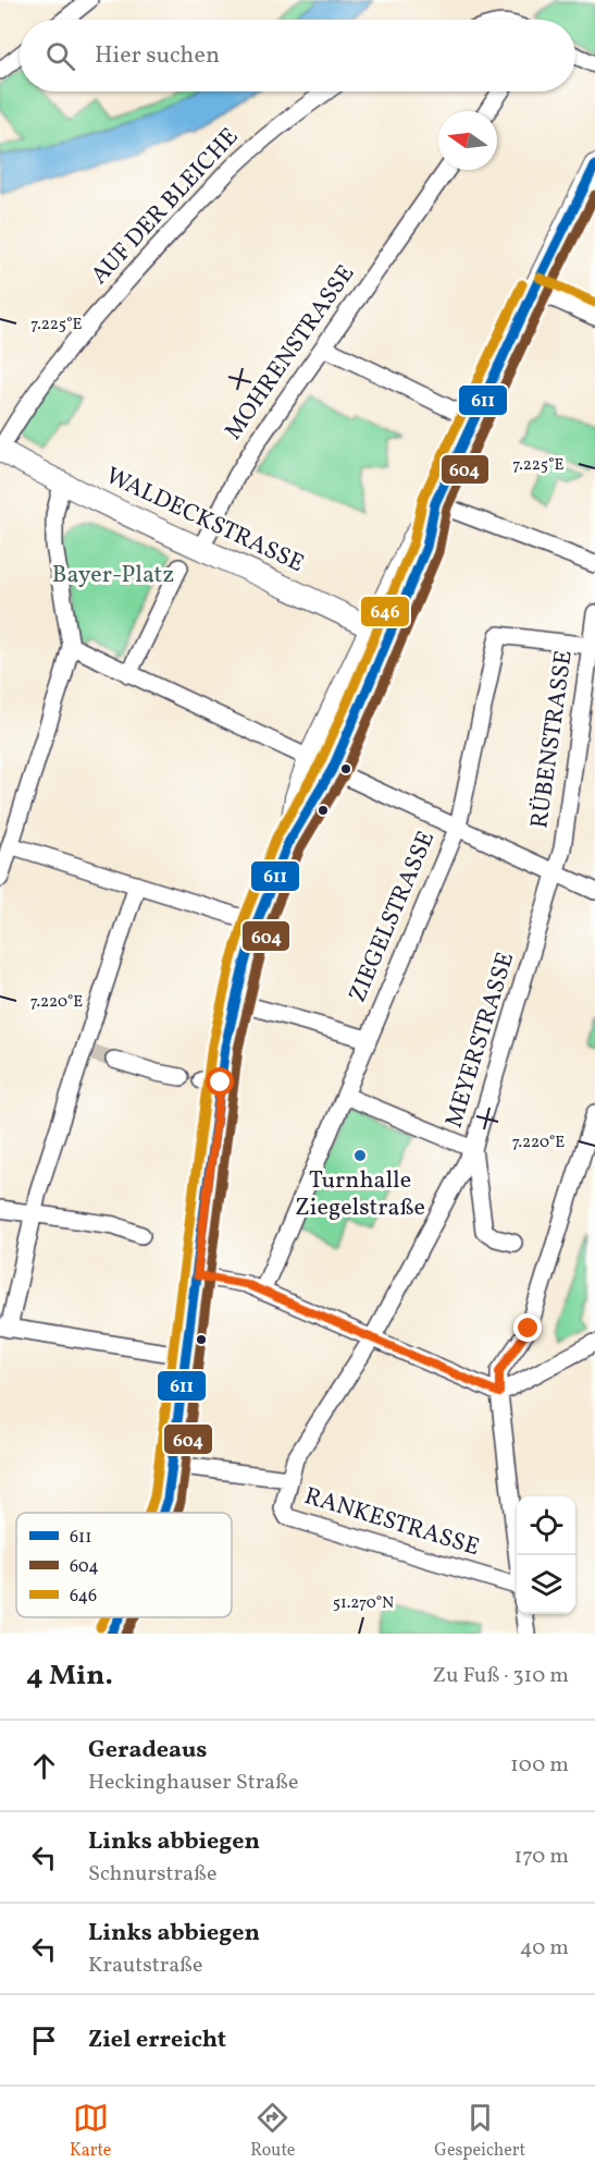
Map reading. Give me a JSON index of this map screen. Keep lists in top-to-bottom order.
{
  "streets": {
    "main road": ["WALDECKSTRASSE"],
    "street": [
      "AUF DER BLEICHE",
      "MOHRENSTRASSE",
      "RÜBENSTRASSE",
      "ZIEGELSTRASSE",
      "MEYERSTRASSE",
      "RANKESTRASSE"
    ]
  },
  "crossings": [
    ["AUF DER BLEICHE", "WALDECKSTRASSE"],
    ["MOHRENSTRASSE", "WALDECKSTRASSE"],
    ["RÜBENSTRASSE", "ZIEGELSTRASSE"],
    ["RÜBENSTRASSE", "MEYERSTRASSE"]
  ],
  "parks": ["Bayer-Platz"],
  "places": ["Turnhalle Ziegelstraße"],
  "lines": ["transit line 611", "transit line 604", "transit line 646"],
  "legend": ["611", "604", "646"],
  "north": "left",
  "page": {
    "search": "Hier suchen",
    "heading": ["4 Min.", "Zu Fuß · 310 m"],
    "list": [
      ["Geradeaus", "Heckinghauser Straße", "100 m"],
      ["Links abbiegen", "Schnurstraße", "170 m"],
      ["Links abbiegen", "Krautstraße", "40 m"],
      "Ziel erreicht"
    ],
    "nav": ["Karte", "Route", "Gespeichert"]
  },
  "coordinates": ["7.225°E", "7.220°E", "51.270°N"]
}
